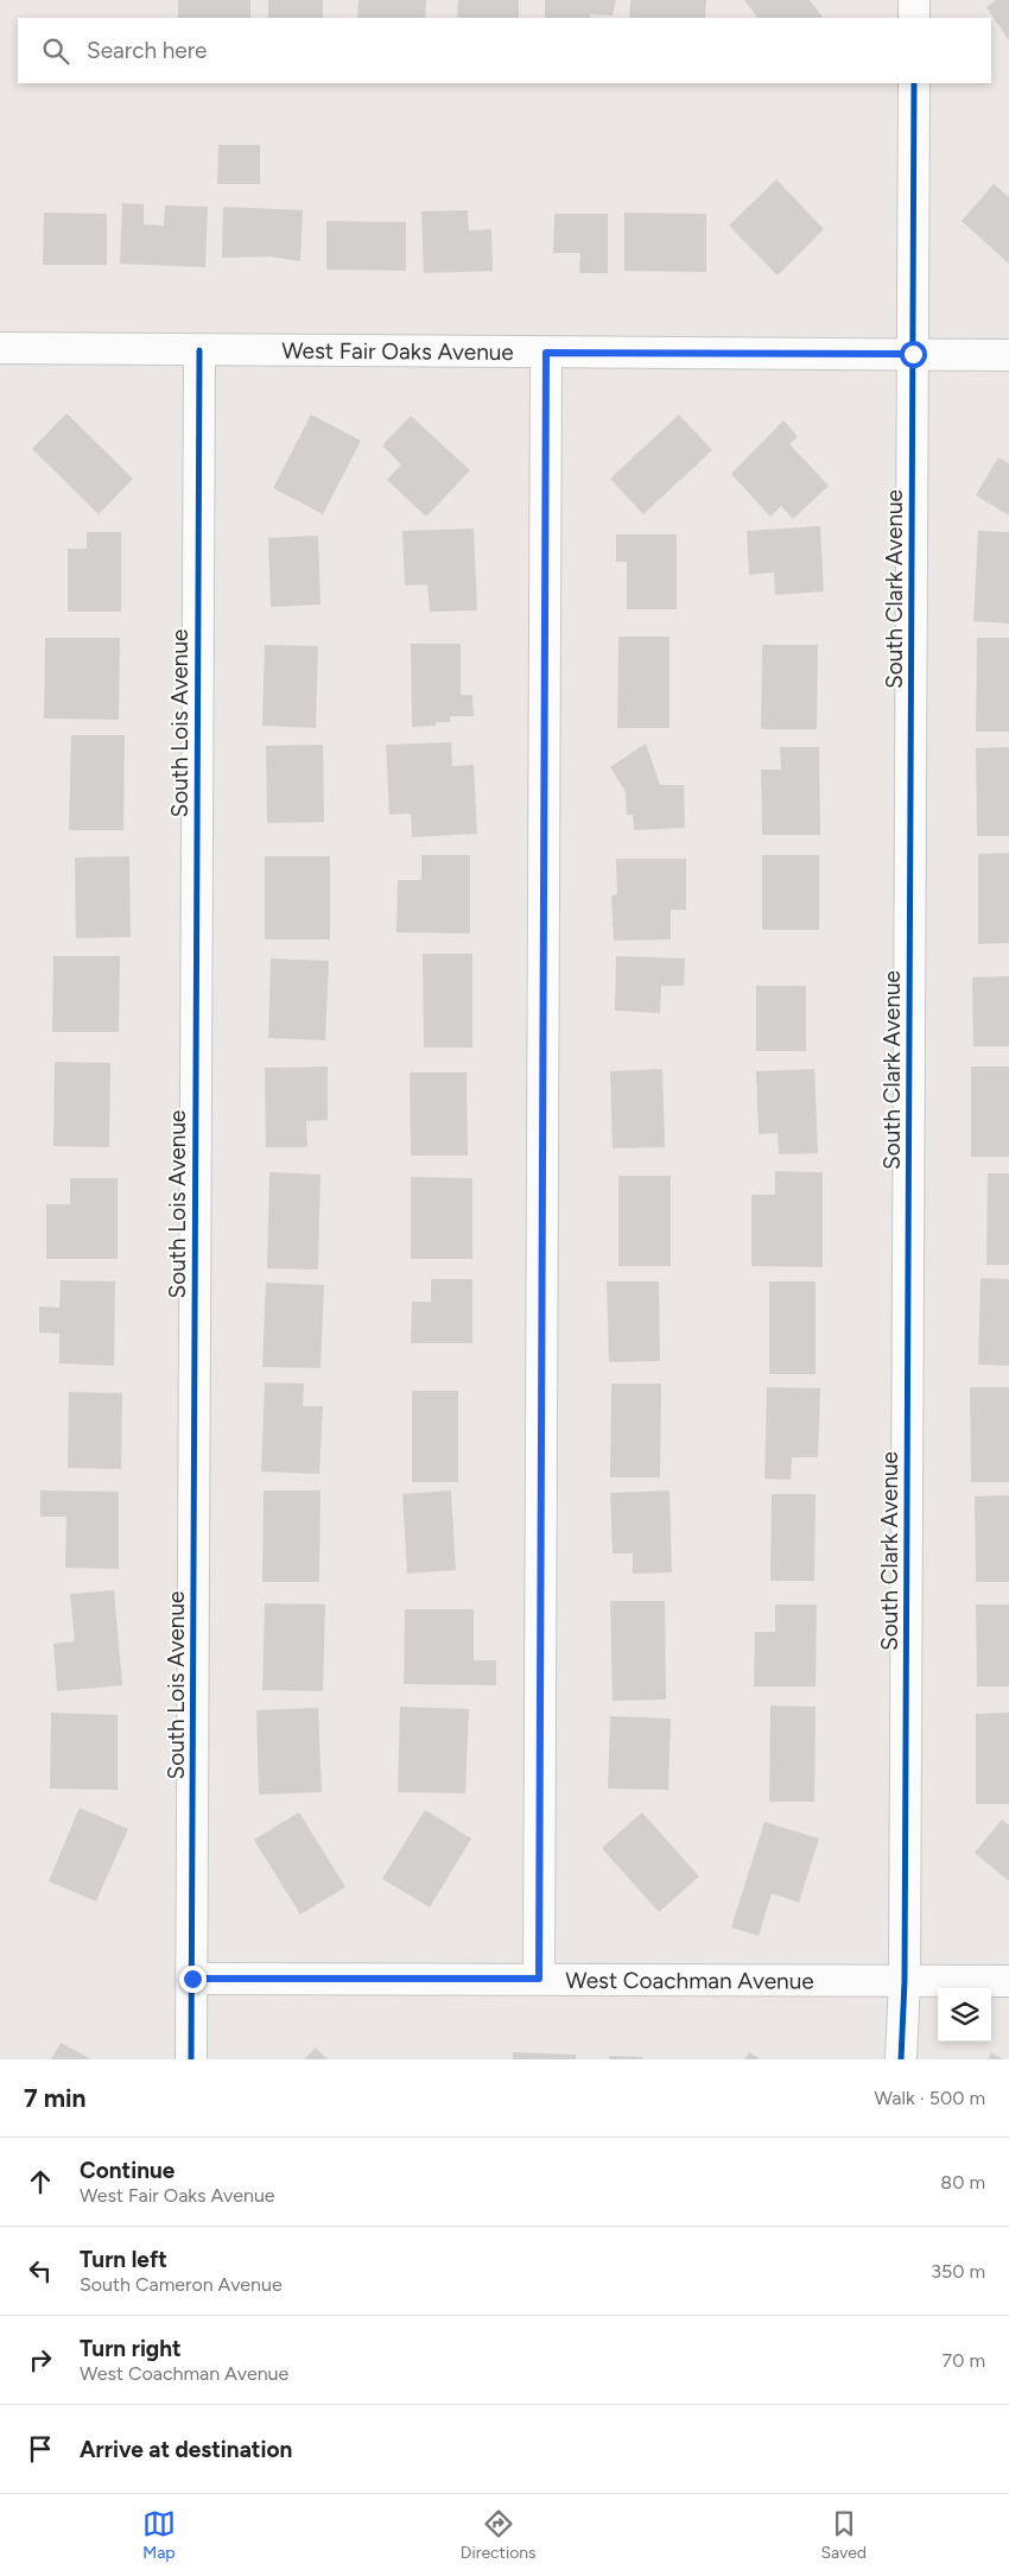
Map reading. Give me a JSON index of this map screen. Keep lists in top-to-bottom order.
{
  "streets": {
    "street": [
      "West Fair Oaks Avenue",
      "South Clark Avenue",
      "South Lois Avenue",
      "West Coachman Avenue"
    ]
  },
  "crossings": [
    ["West Fair Oaks Avenue", "South Clark Avenue"],
    ["West Fair Oaks Avenue", "South Lois Avenue"],
    ["South Clark Avenue", "West Coachman Avenue"],
    ["South Lois Avenue", "West Coachman Avenue"]
  ],
  "page": {
    "search": "Search here",
    "heading": ["7 min", "Walk · 500 m"],
    "list": [
      ["Continue", "West Fair Oaks Avenue", "80 m"],
      ["Turn left", "South Cameron Avenue", "350 m"],
      ["Turn right", "West Coachman Avenue", "70 m"],
      "Arrive at destination"
    ],
    "nav": ["Map", "Directions", "Saved"]
  }
}
